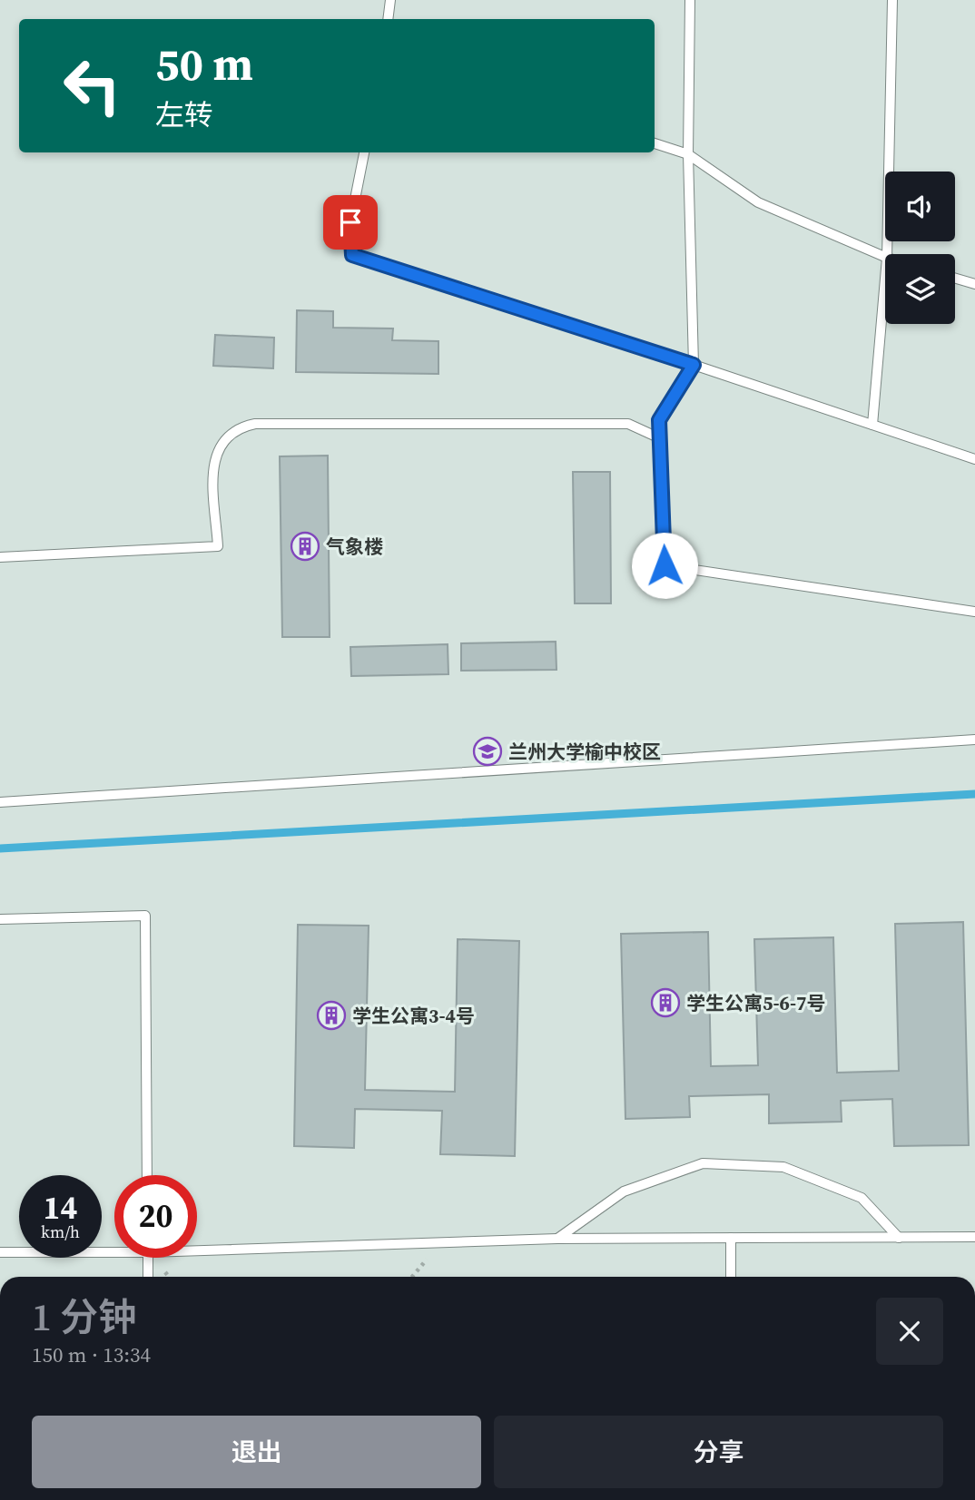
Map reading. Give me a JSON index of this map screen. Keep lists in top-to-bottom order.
{
  "places": {
    "building": ["气象楼", "学生公寓5-6-7号", "学生公寓3-4号"],
    "school or university": ["兰州大学榆中校区"]
  },
  "page": {
    "turn": ["50 m", "左转"],
    "speed": "14 km/h",
    "limit": "20",
    "heading": ["1 分钟", "150 m · 13:34"],
    "buttons": ["退出", "分享"]
  }
}
